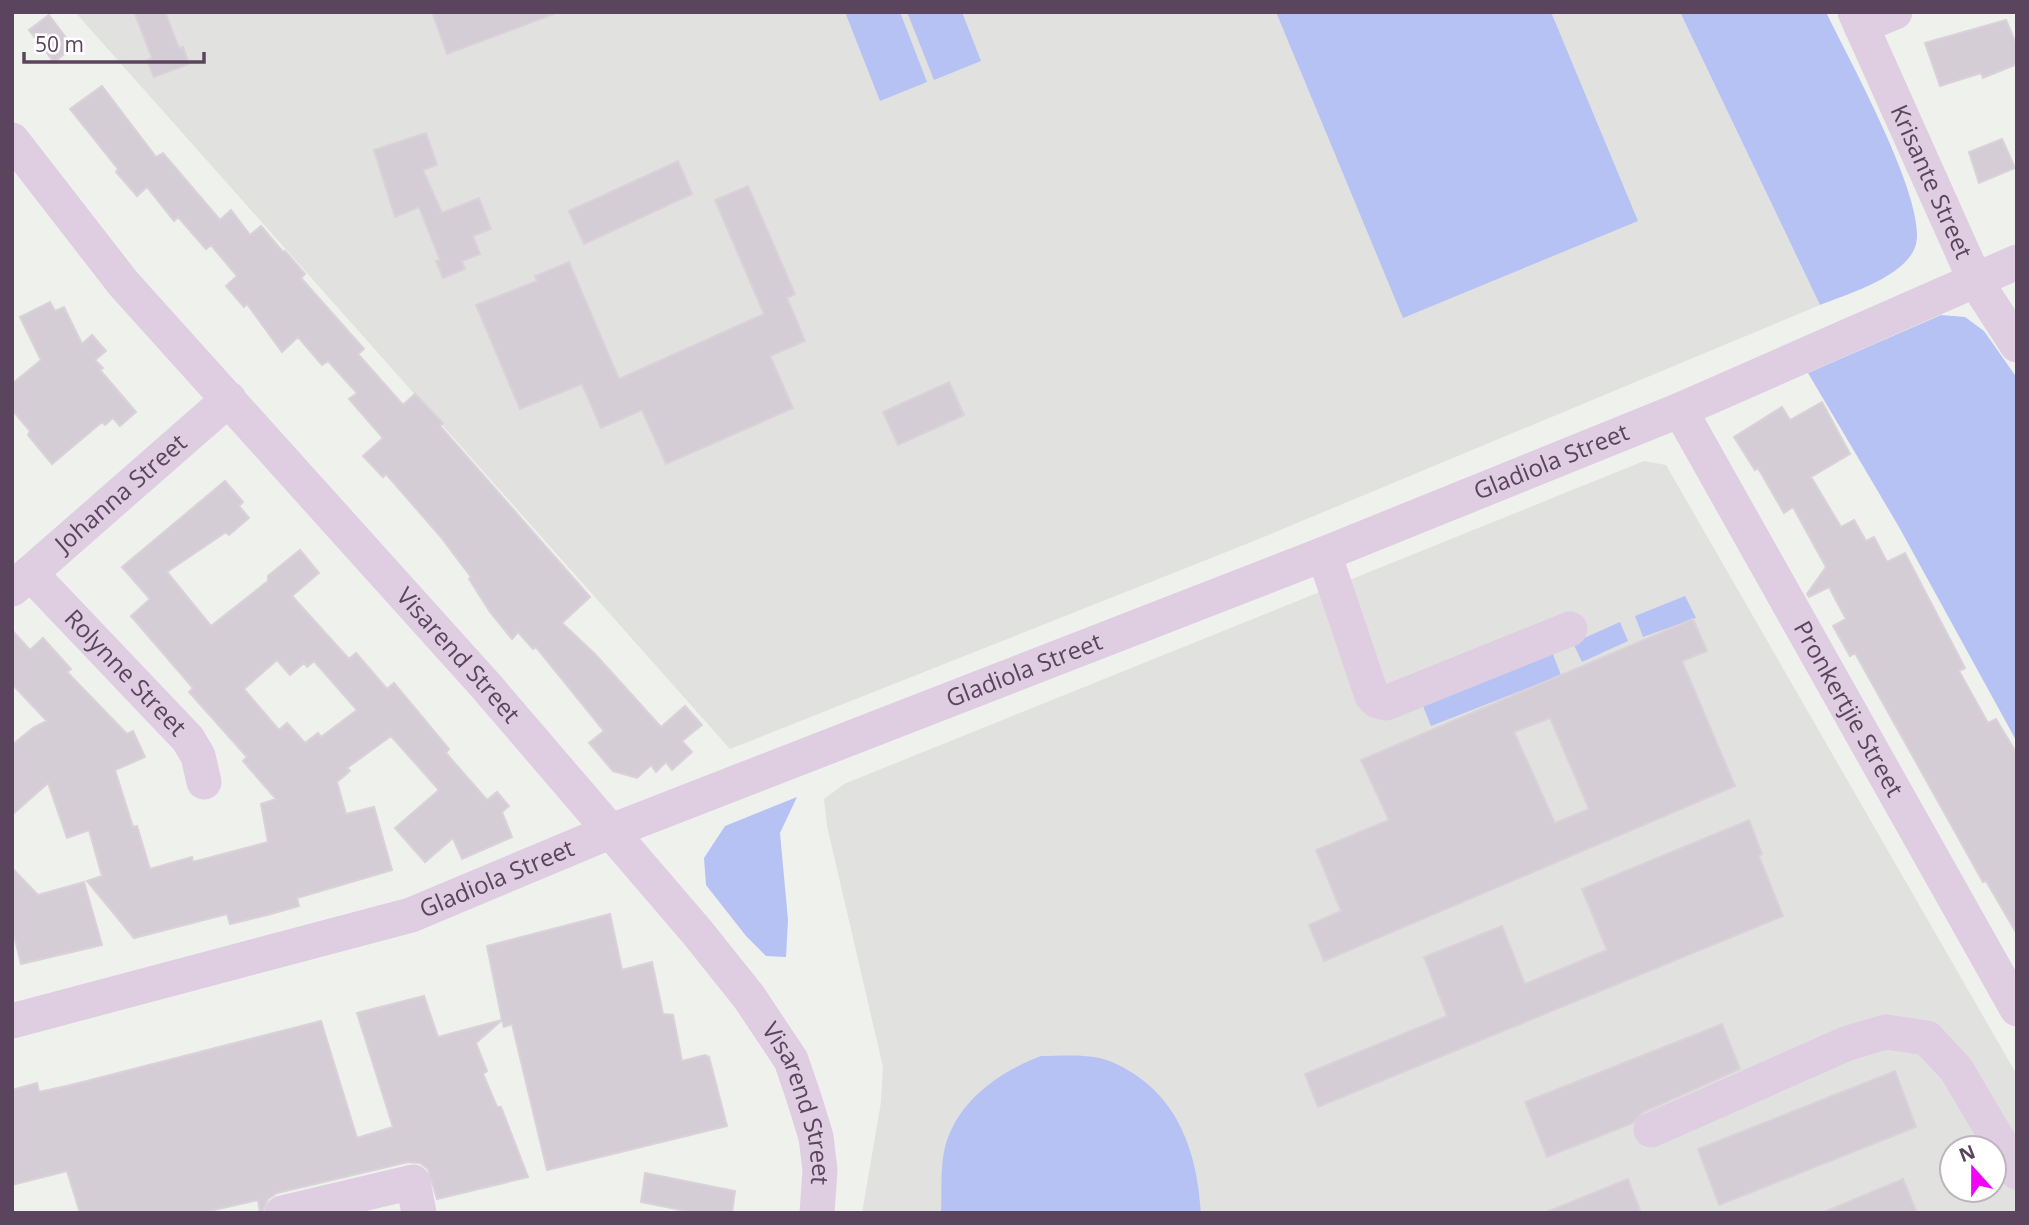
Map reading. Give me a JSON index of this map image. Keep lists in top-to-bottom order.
{
  "streets": {
    "street": [
      "Krisante Street",
      "Gladiola Street",
      "Johanna Street",
      "Visarend Street",
      "Rolynne Street",
      "Pronkertjie Street"
    ]
  },
  "crossings": [
    ["Krisante Street", "Gladiola Street"],
    ["Gladiola Street", "Visarend Street"],
    ["Gladiola Street", "Pronkertjie Street"],
    ["Johanna Street", "Visarend Street"],
    ["Johanna Street", "Rolynne Street"]
  ],
  "scale_bar": "50 m",
  "north": "top"
}
